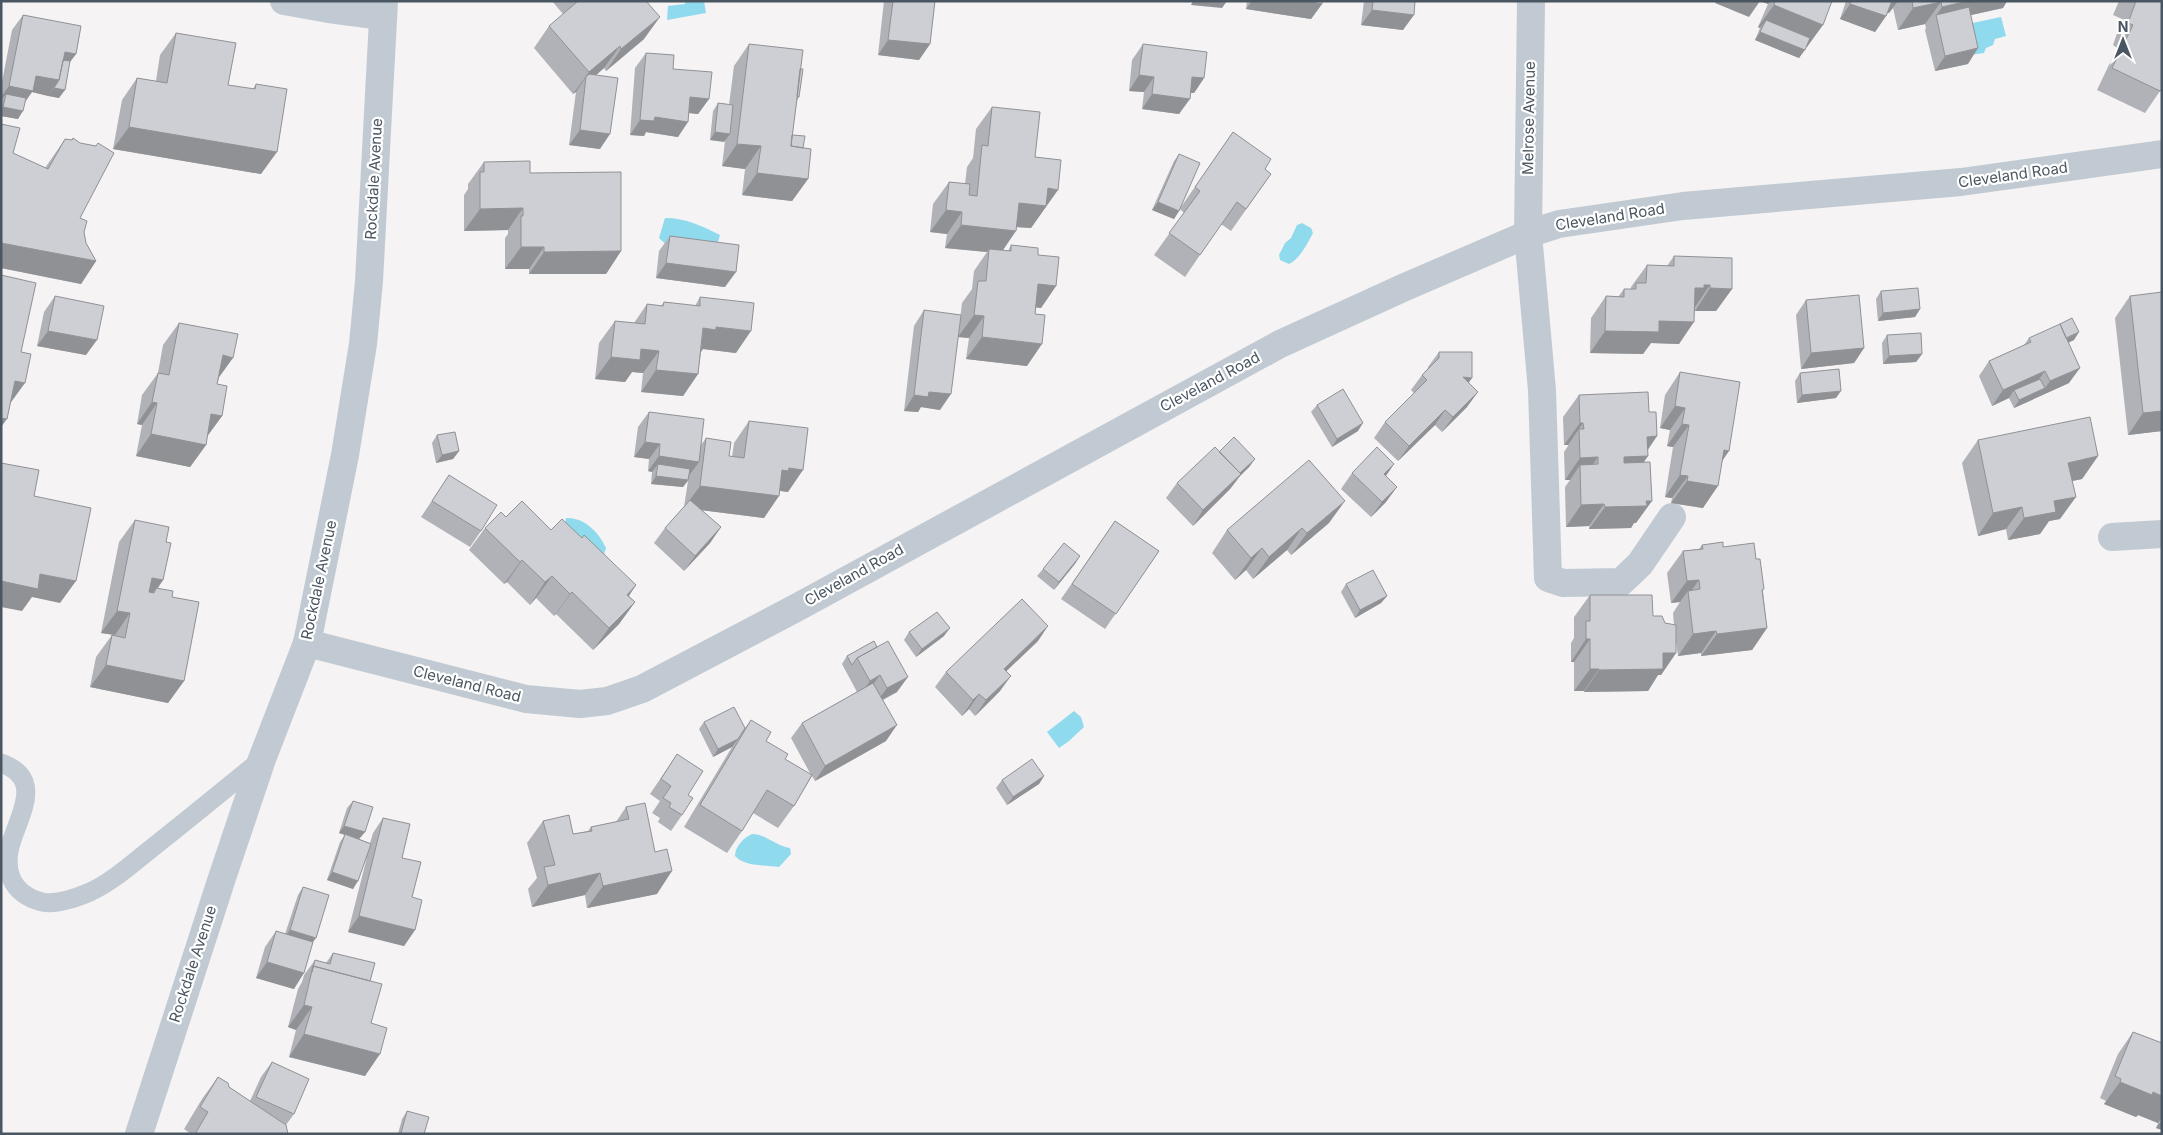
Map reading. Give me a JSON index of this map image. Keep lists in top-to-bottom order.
{
  "streets": {
    "street": ["Melrose Avenue", "Cleveland Road", "Rockdale Avenue"]
  },
  "crossings": [
    ["Melrose Avenue", "Cleveland Road"],
    ["Cleveland Road", "Rockdale Avenue"]
  ],
  "north": "top"
}
